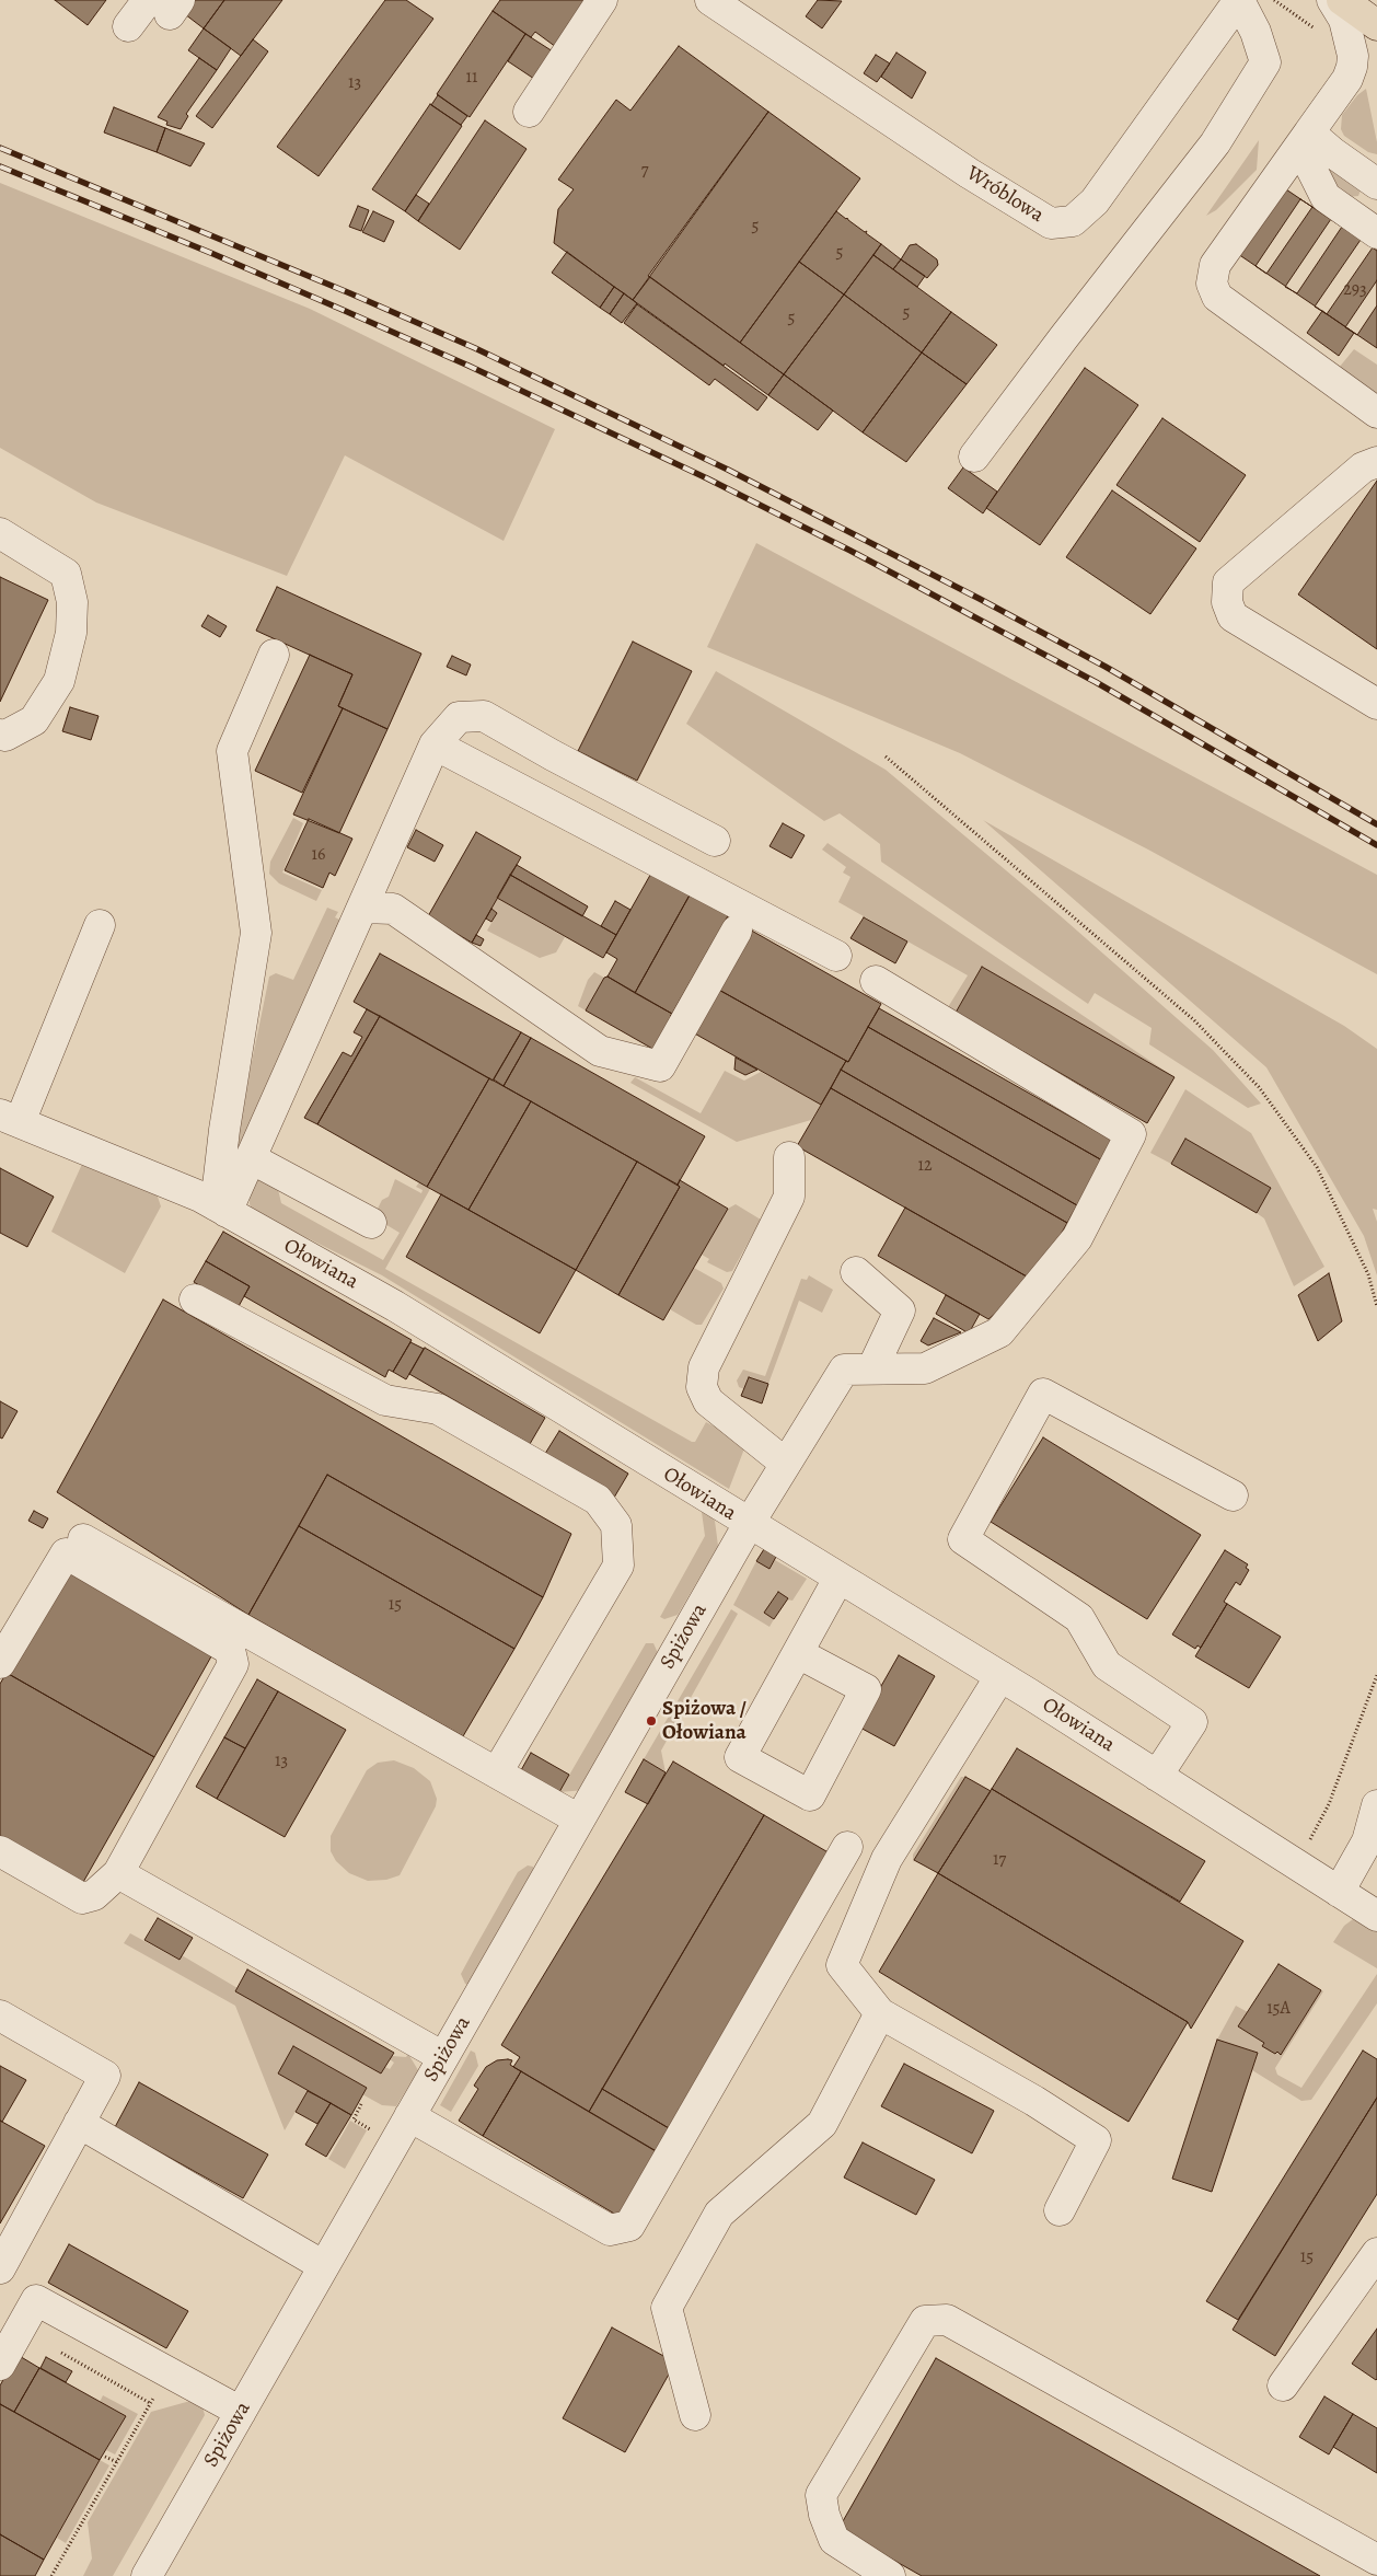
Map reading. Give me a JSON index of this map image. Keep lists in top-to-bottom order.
{
  "streets": {
    "street": ["Wróblowa", "Ołowiana", "Spiżowa"]
  },
  "crossings": [
    ["Ołowiana", "Spiżowa"]
  ],
  "places": ["Spiżowa / Ołowiana"],
  "house_numbers": [
    "11",
    "13",
    "7",
    "5",
    "5",
    "293",
    "5",
    "5",
    "16",
    "12",
    "15",
    "13",
    "17",
    "15A",
    "15"
  ]
}
